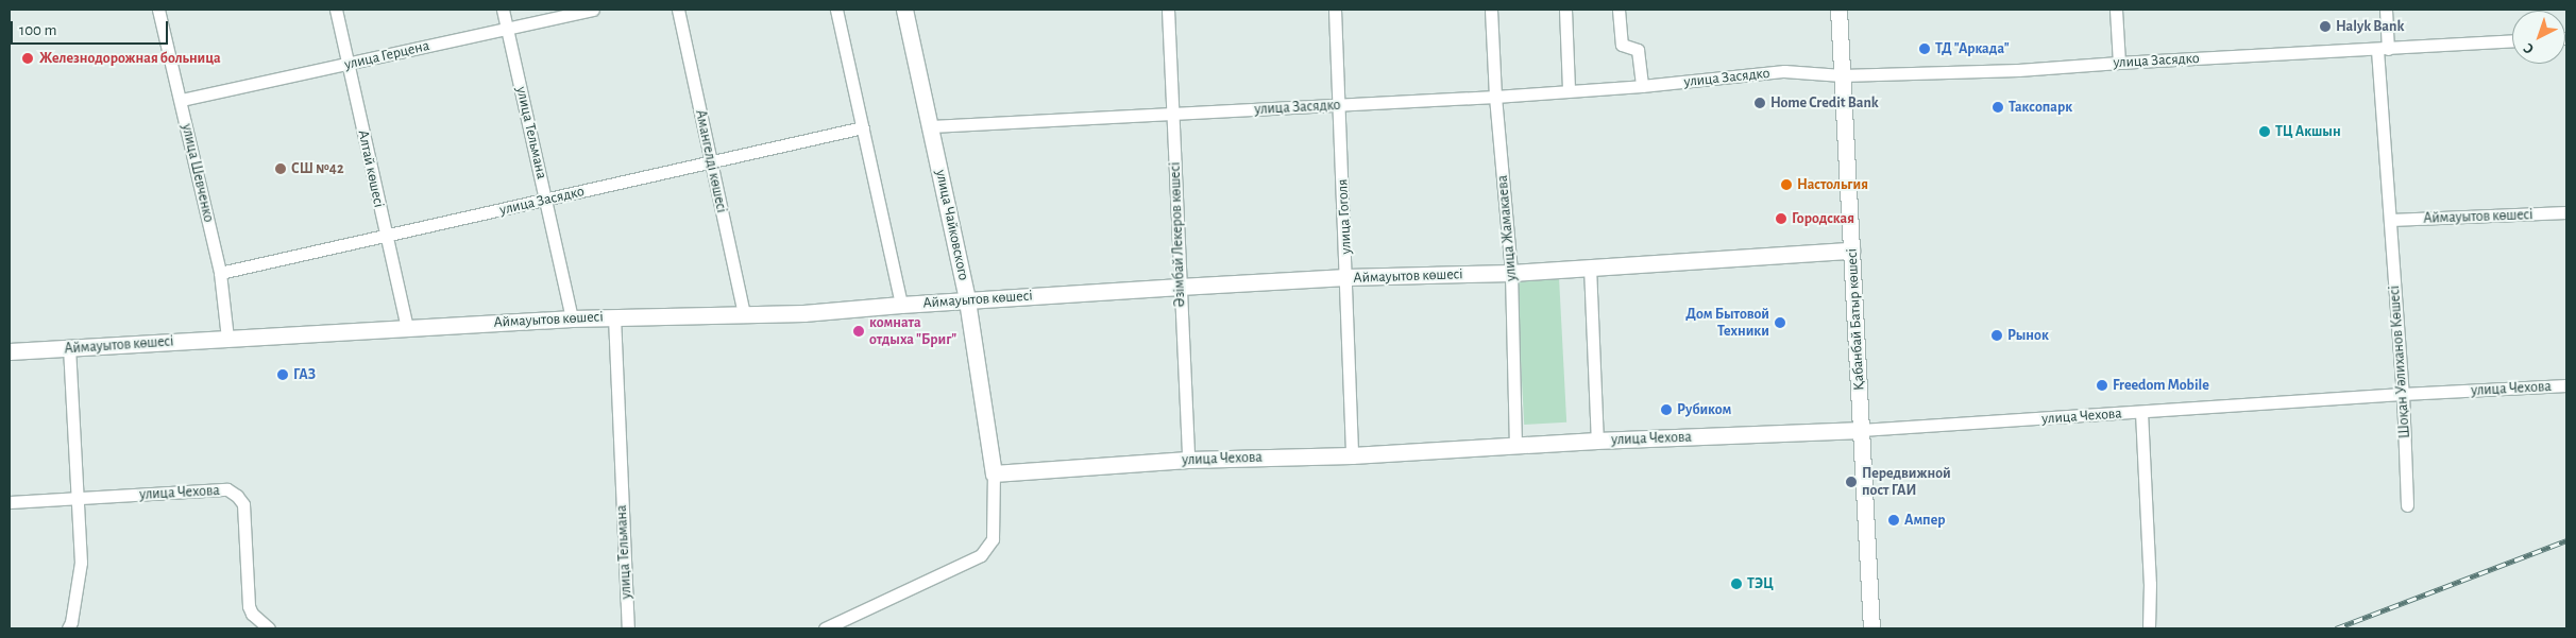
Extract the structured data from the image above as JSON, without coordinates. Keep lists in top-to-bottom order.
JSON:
{
  "streets": {
    "street": [
      "улица Герцена",
      "улица Засядко",
      "улица Тельмана",
      "Амангелді көшесі",
      "Алтай көшесі",
      "улица Шевченко",
      "улица Гоголя",
      "Аймауытов көшесі",
      "улица Чайковского",
      "улица Жамакаева",
      "Әзімбай Лекеров көшесі",
      "Қабанбай Батыр көшесі",
      "Шоқан Уәлиханов Көшесі",
      "улица Чехова"
    ]
  },
  "crossings": [
    ["улица Герцена", "улица Тельмана"],
    ["улица Герцена", "Алтай көшесі"],
    ["улица Герцена", "улица Шевченко"],
    ["улица Засядко", "улица Тельмана"],
    ["улица Засядко", "Амангелді көшесі"],
    ["улица Засядко", "Алтай көшесі"],
    ["улица Засядко", "улица Шевченко"],
    ["улица Засядко", "улица Гоголя"],
    ["улица Засядко", "улица Чайковского"],
    ["улица Засядко", "улица Жамакаева"],
    ["улица Засядко", "Әзімбай Лекеров көшесі"],
    ["улица Засядко", "Қабанбай Батыр көшесі"],
    ["улица Засядко", "Шоқан Уәлиханов Көшесі"],
    ["улица Тельмана", "Аймауытов көшесі"],
    ["Амангелді көшесі", "Аймауытов көшесі"],
    ["Алтай көшесі", "Аймауытов көшесі"],
    ["улица Шевченко", "Аймауытов көшесі"],
    ["улица Гоголя", "Аймауытов көшесі"],
    ["улица Гоголя", "улица Чехова"],
    ["Аймауытов көшесі", "улица Чайковского"],
    ["Аймауытов көшесі", "улица Жамакаева"],
    ["Аймауытов көшесі", "Әзімбай Лекеров көшесі"],
    ["Аймауытов көшесі", "Қабанбай Батыр көшесі"],
    ["Аймауытов көшесі", "Шоқан Уәлиханов Көшесі"],
    ["улица Чайковского", "улица Чехова"],
    ["улица Жамакаева", "улица Чехова"],
    ["Әзімбай Лекеров көшесі", "улица Чехова"],
    ["Қабанбай Батыр көшесі", "улица Чехова"],
    ["Шоқан Уәлиханов Көшесі", "улица Чехова"]
  ],
  "places": [
    "Halyk Bank",
    "ТД \"Аркада\"",
    "Железнодорожная больница",
    "Home Credit Bank",
    "Таксопарк",
    "ТЦ Акшын",
    "СШ №42",
    "Настольгия",
    "Городская",
    "Дом Бытовой Техники",
    "комната отдыха \"Бриг\"",
    "Рынок",
    "ГАЗ",
    "Freedom Mobile",
    "Рубиком",
    "Передвижной пост ГАИ",
    "Ампер",
    "ТЭЦ"
  ],
  "scale_bar": "100 m",
  "north": "bottom left"
}
